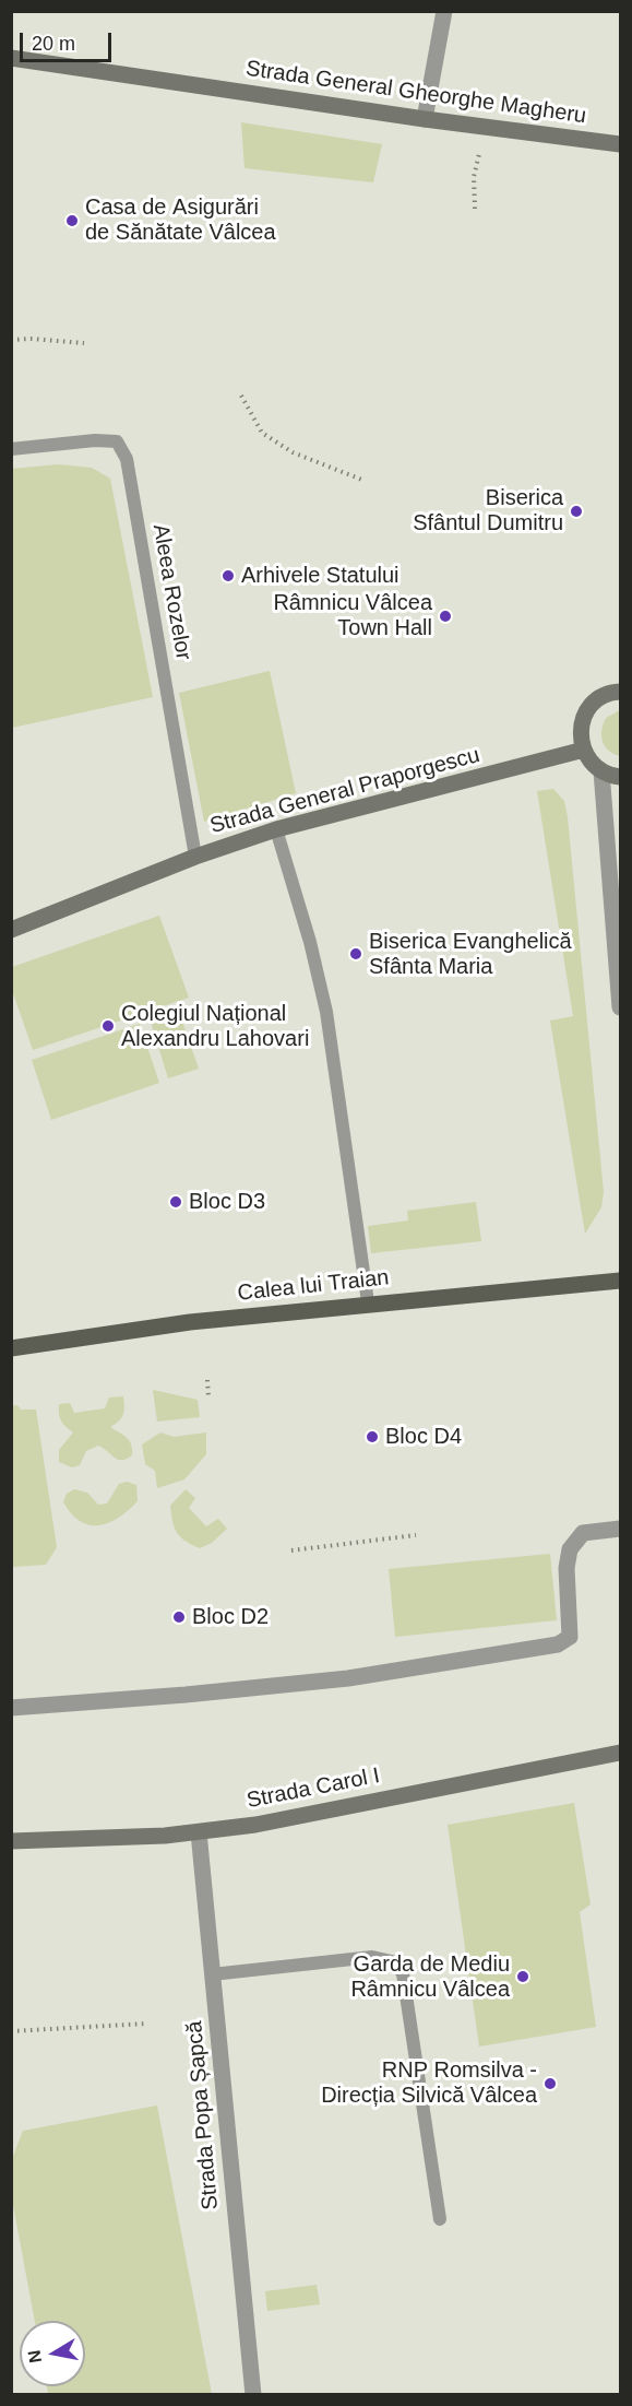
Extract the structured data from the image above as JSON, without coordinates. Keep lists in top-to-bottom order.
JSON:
{
  "streets": {
    "main road": ["Calea lui Traian"],
    "street": [
      "Strada General Gheorghe Magheru",
      "Strada General Praporgescu",
      "Strada Carol I",
      "Strada Popa Șapcă"
    ],
    "lane": ["Aleea Rozelor"]
  },
  "crossings": [
    ["Aleea Rozelor", "Strada General Praporgescu"],
    ["Strada Carol I", "Strada Popa Șapcă"]
  ],
  "places": [
    "Casa de Asigurări de Sănătate Vâlcea",
    "Biserica Sfântul Dumitru",
    "Arhivele Statului",
    "Râmnicu Vâlcea Town Hall",
    "Biserica Evanghelică Sfânta Maria",
    "Colegiul Național Alexandru Lahovari",
    "Bloc D3",
    "Bloc D4",
    "Bloc D2",
    "Garda de Mediu Râmnicu Vâlcea",
    "RNP Romsilva - Direcția Silvică Vâlcea"
  ],
  "scale_bar": "20 m",
  "north": "left"
}
